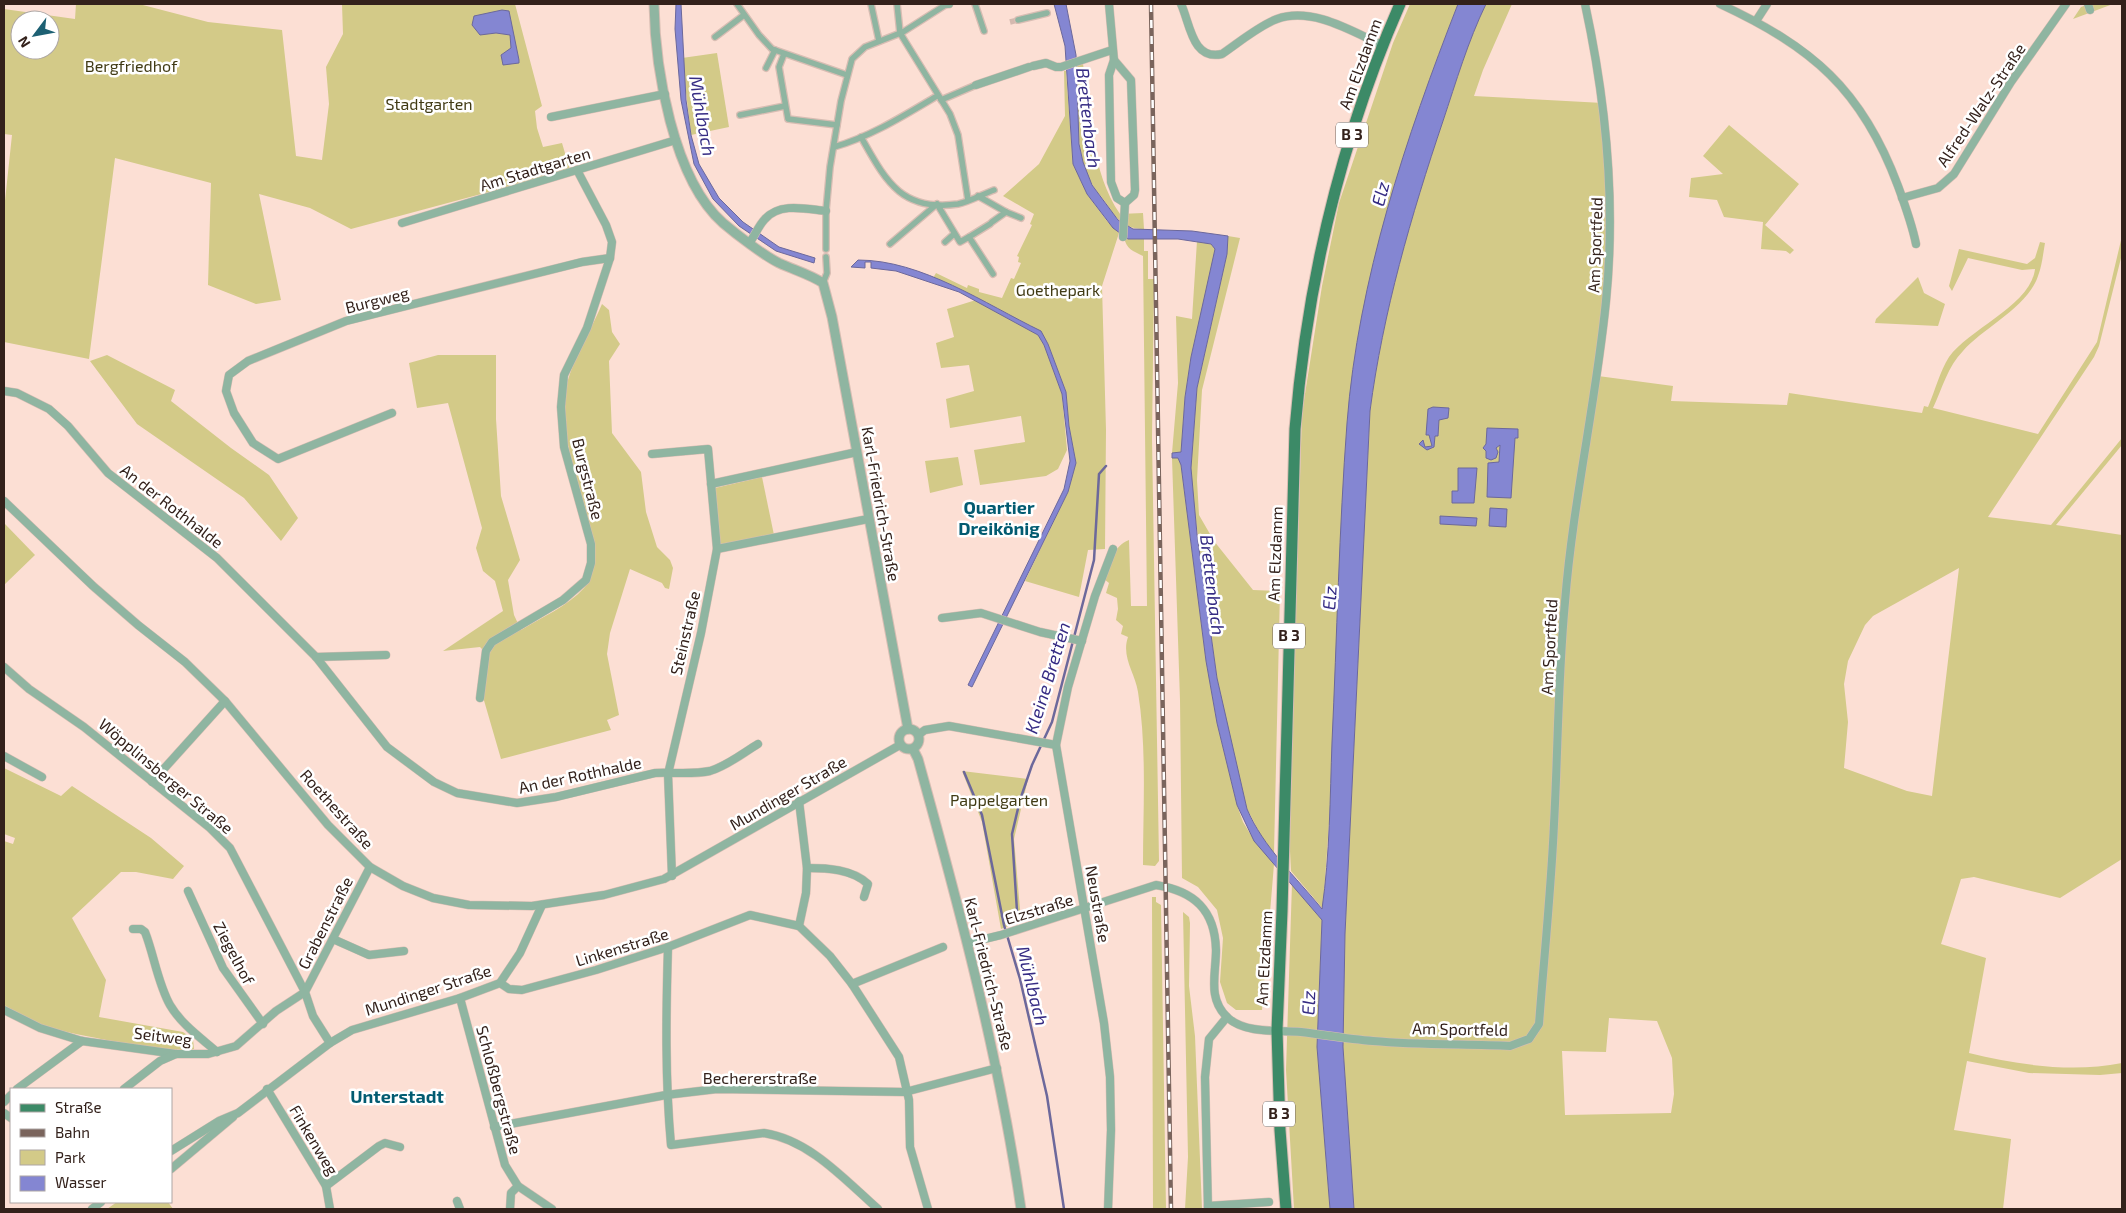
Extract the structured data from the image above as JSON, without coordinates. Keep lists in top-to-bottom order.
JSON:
{
  "streets": {
    "main road": ["Am Elzdamm", "B 3"],
    "street": [
      "Alfred-Walz-Straße",
      "Am Stadtgarten",
      "Am Sportfeld",
      "Burgweg",
      "Burgstraße",
      "Karl-Friedrich-Straße",
      "An der Rothhalde",
      "Steinstraße",
      "Wöpplinsberger Straße",
      "Mundinger Straße",
      "Roethestraße",
      "Neustraße",
      "Elzstraße",
      "Grabenstraße",
      "Linkenstraße",
      "Ziegelhof",
      "Seitweg",
      "Bechererstraße",
      "Schloßbergstraße",
      "Finkenweg"
    ]
  },
  "crossings": [
    ["Am Elzdamm", "Am Sportfeld"],
    ["Am Stadtgarten", "Burgstraße"],
    ["Burgweg", "Burgstraße"],
    ["Karl-Friedrich-Straße", "Mundinger Straße"],
    ["Karl-Friedrich-Straße", "Elzstraße"],
    ["Karl-Friedrich-Straße", "Bechererstraße"],
    ["An der Rothhalde", "Steinstraße"],
    ["Steinstraße", "Mundinger Straße"],
    ["Wöpplinsberger Straße", "Mundinger Straße"],
    ["Wöpplinsberger Straße", "Grabenstraße"],
    ["Wöpplinsberger Straße", "Seitweg"],
    ["Mundinger Straße", "Roethestraße"],
    ["Mundinger Straße", "Linkenstraße"],
    ["Mundinger Straße", "Schloßbergstraße"],
    ["Mundinger Straße", "Finkenweg"],
    ["Roethestraße", "Grabenstraße"],
    ["Neustraße", "Elzstraße"],
    ["Grabenstraße", "Seitweg"],
    ["Ziegelhof", "Seitweg"],
    ["Bechererstraße", "Schloßbergstraße"]
  ],
  "districts": ["Quartier Dreikönig", "Unterstadt"],
  "water": [
    "Mühlbach",
    "Brettenbach",
    "Elz",
    "Kleine Bretten"
  ],
  "parks": [
    "Bergfriedhof",
    "Stadtgarten",
    "Goethepark",
    "Pappelgarten"
  ],
  "legend": [
    "Straße",
    "Bahn",
    "Park",
    "Wasser"
  ],
  "north": "bottom left"
}
